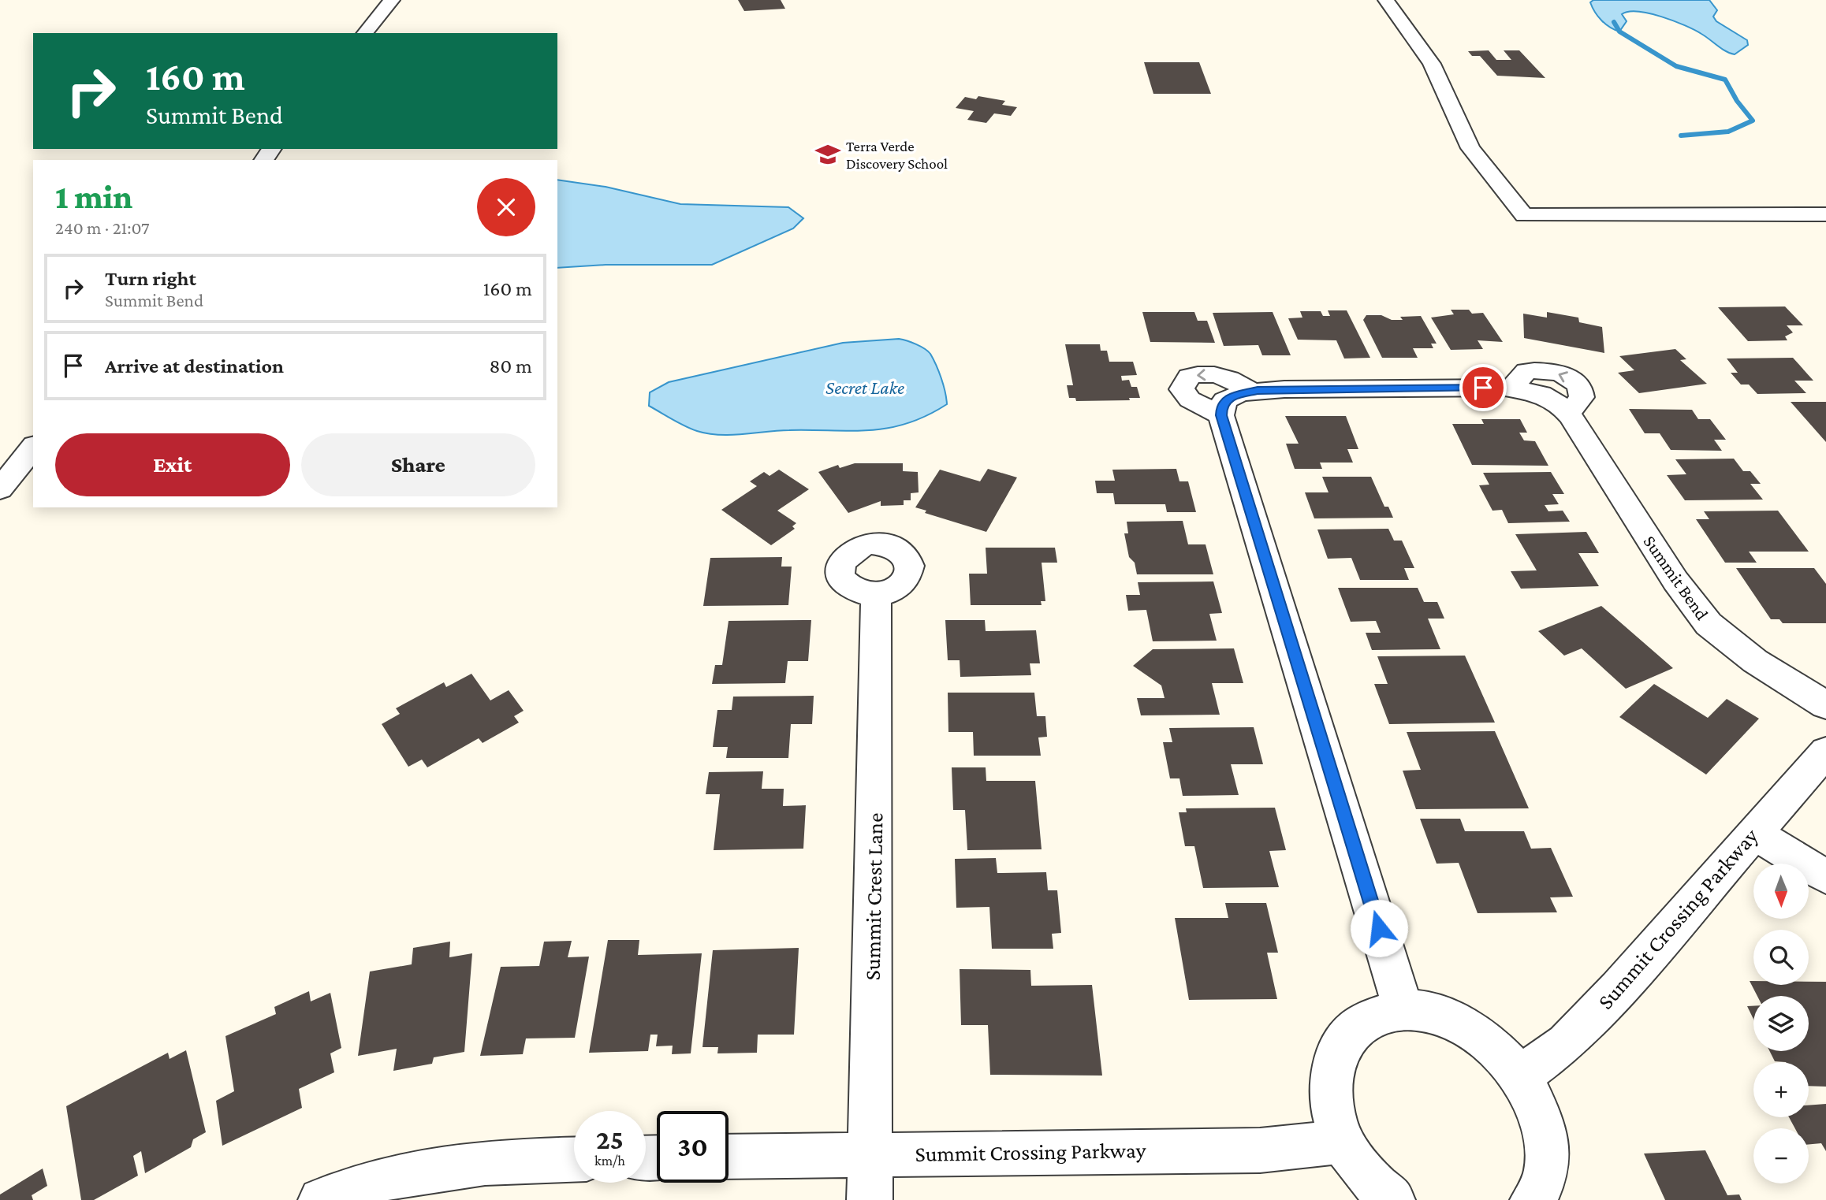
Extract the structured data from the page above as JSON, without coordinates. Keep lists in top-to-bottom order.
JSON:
{
  "streets": {
    "street": ["Summit Bend", "Summit Crest Lane", "Summit Crossing Parkway"]
  },
  "crossings": [
    ["Summit Crest Lane", "Summit Crossing Parkway"]
  ],
  "water": ["Secret Lake"],
  "places": {
    "school or university": ["Terra Verde Discovery School"]
  },
  "north": "bottom",
  "page": {
    "turn": ["160 m", "Summit Bend"],
    "heading": ["1 min", "240 m · 21:07"],
    "list": [
      {
        "name": "Turn right",
        "note": "Summit Bend",
        "value": "160 m"
      },
      {
        "name": "Arrive at destination",
        "value": "80 m"
      }
    ],
    "buttons": ["Exit", "Share"],
    "map_buttons": ["+", "−"],
    "speed": "25 km/h",
    "limit": "30"
  }
}
